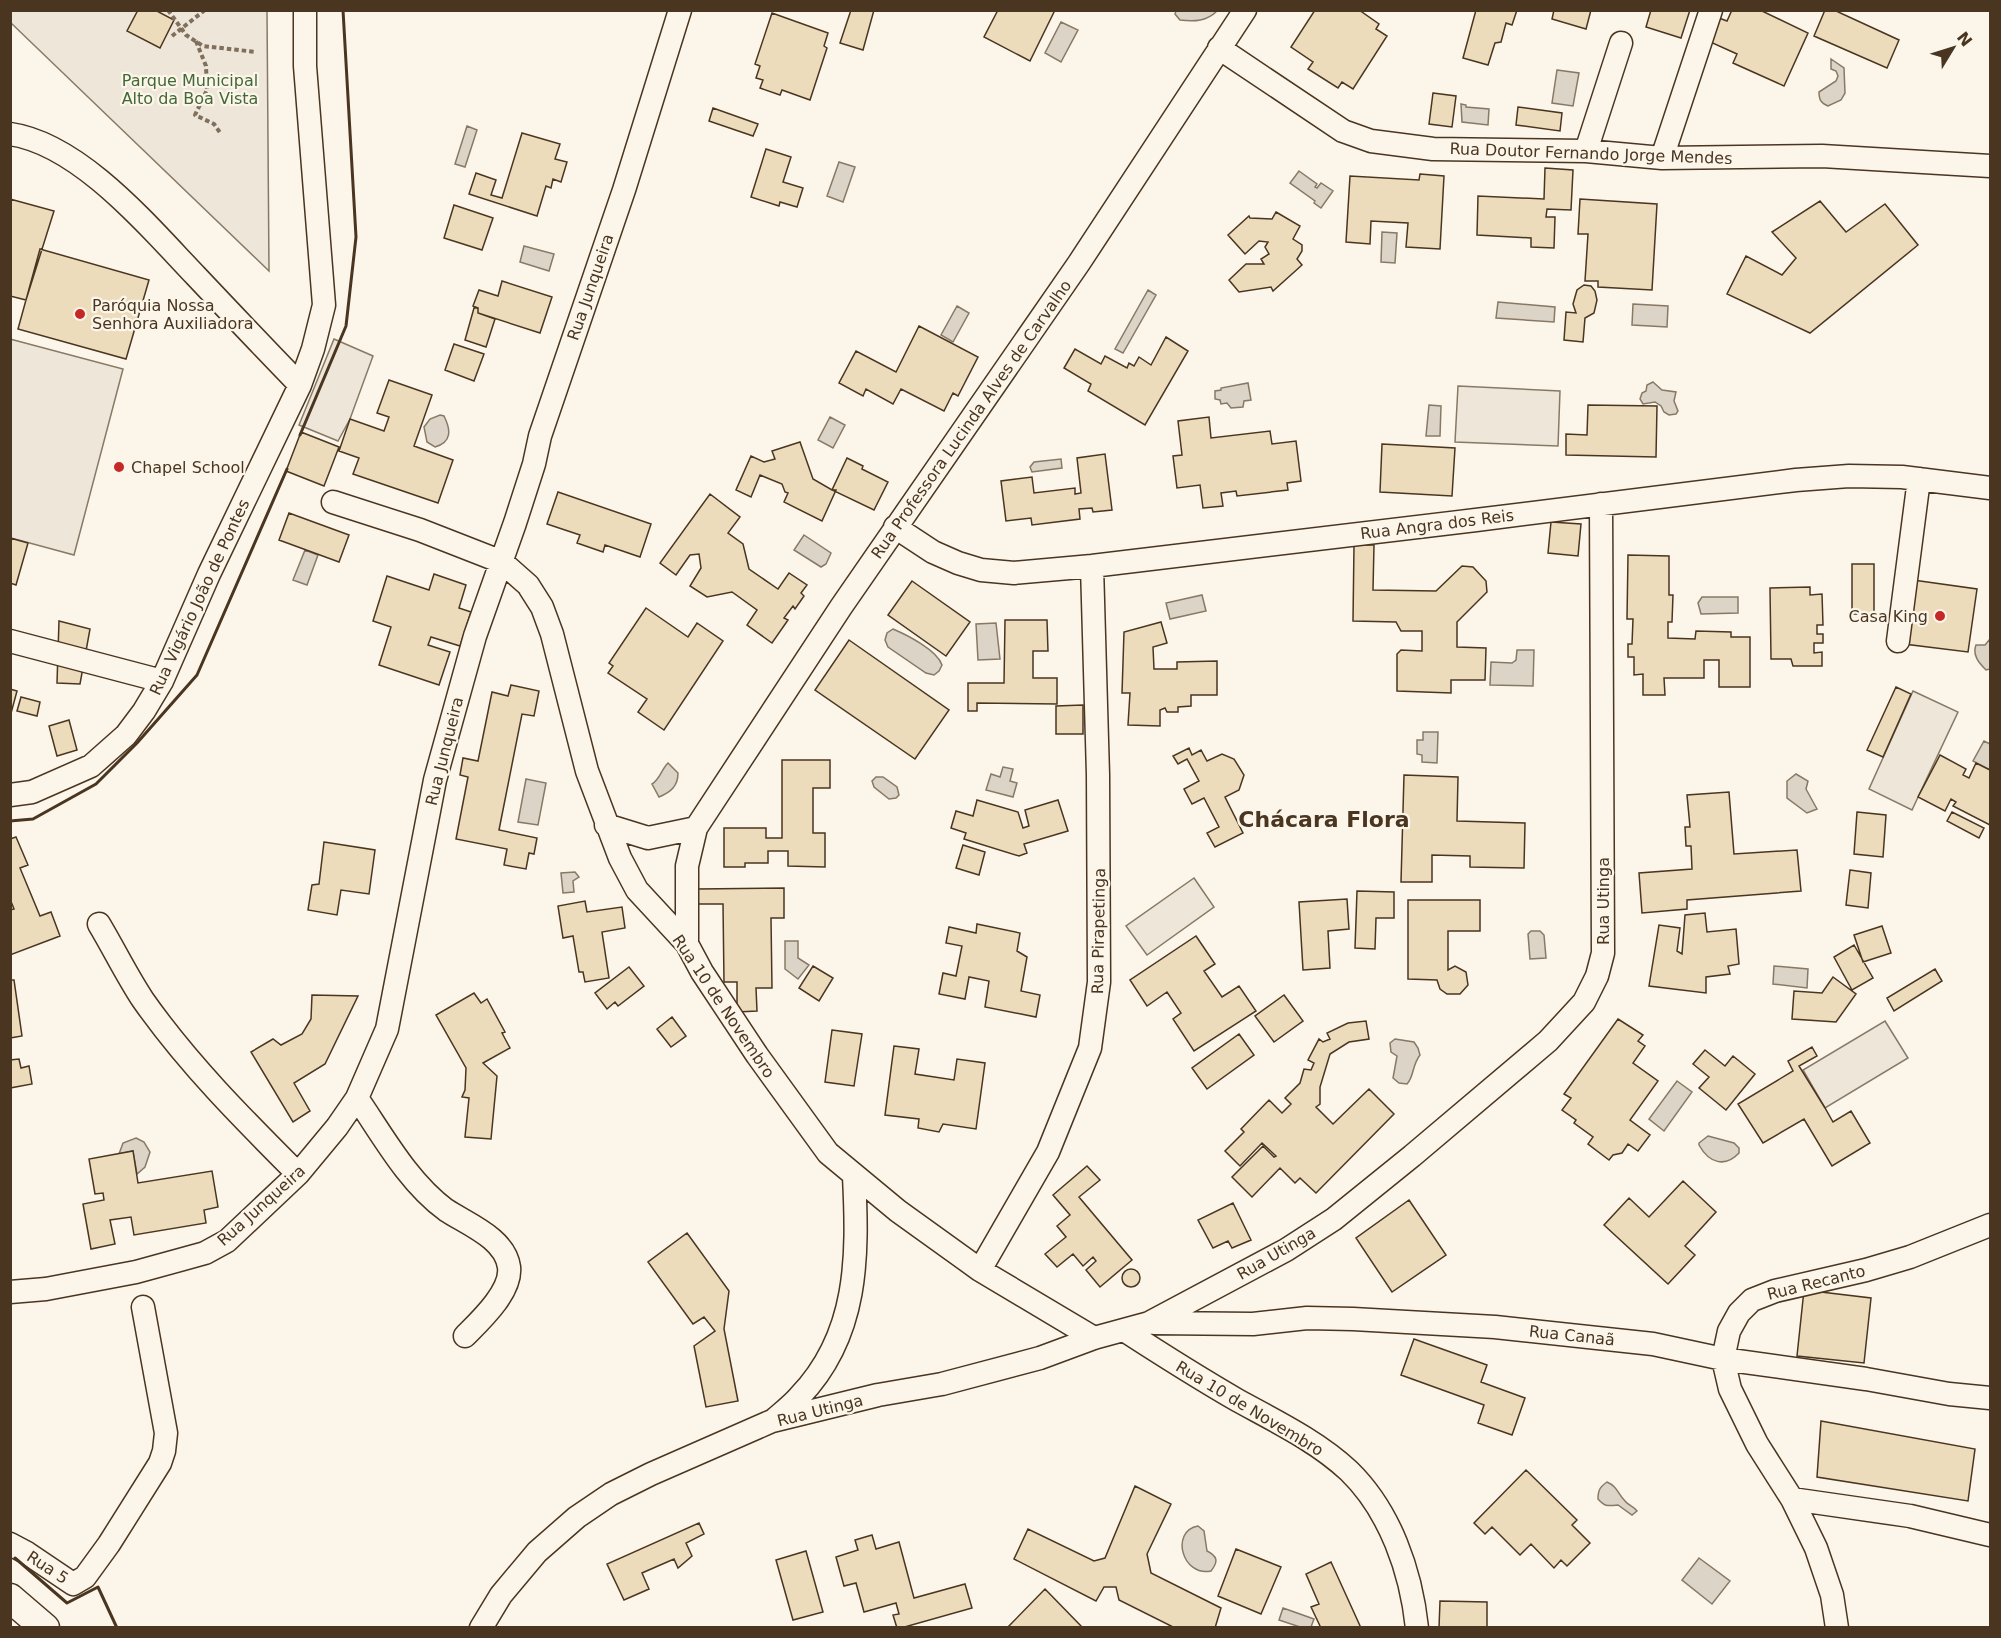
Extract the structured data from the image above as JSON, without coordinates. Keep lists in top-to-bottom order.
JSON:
{
  "streets": {
    "street": [
      "Rua Doutor Fernando Jorge Mendes",
      "Rua Junqueira",
      "Rua Professora Lucinda Alves de Carvalho",
      "Rua Angra dos Reis",
      "Rua Vigário João de Pontes",
      "Rua Utinga",
      "Rua Pirapetinga",
      "Rua 10 de Novembro",
      "Rua Recanto",
      "Rua Canaã",
      "Rua 5"
    ]
  },
  "crossings": [
    ["Rua Doutor Fernando Jorge Mendes", "Rua Professora Lucinda Alves de Carvalho"],
    ["Rua Junqueira", "Rua 10 de Novembro"],
    ["Rua Professora Lucinda Alves de Carvalho", "Rua Angra dos Reis"],
    ["Rua Professora Lucinda Alves de Carvalho", "Rua 10 de Novembro"],
    ["Rua Angra dos Reis", "Rua Utinga"],
    ["Rua Angra dos Reis", "Rua Pirapetinga"],
    ["Rua Utinga", "Rua 10 de Novembro"],
    ["Rua Utinga", "Rua Canaã"],
    ["Rua Pirapetinga", "Rua 10 de Novembro"],
    ["Rua Recanto", "Rua Canaã"]
  ],
  "districts": ["Chácara Flora"],
  "parks": ["Parque Municipal Alto da Boa Vista"],
  "places": ["Paróquia Nossa Senhora Auxiliadora", "Chapel School", "Casa King"],
  "north": "top right"
}
